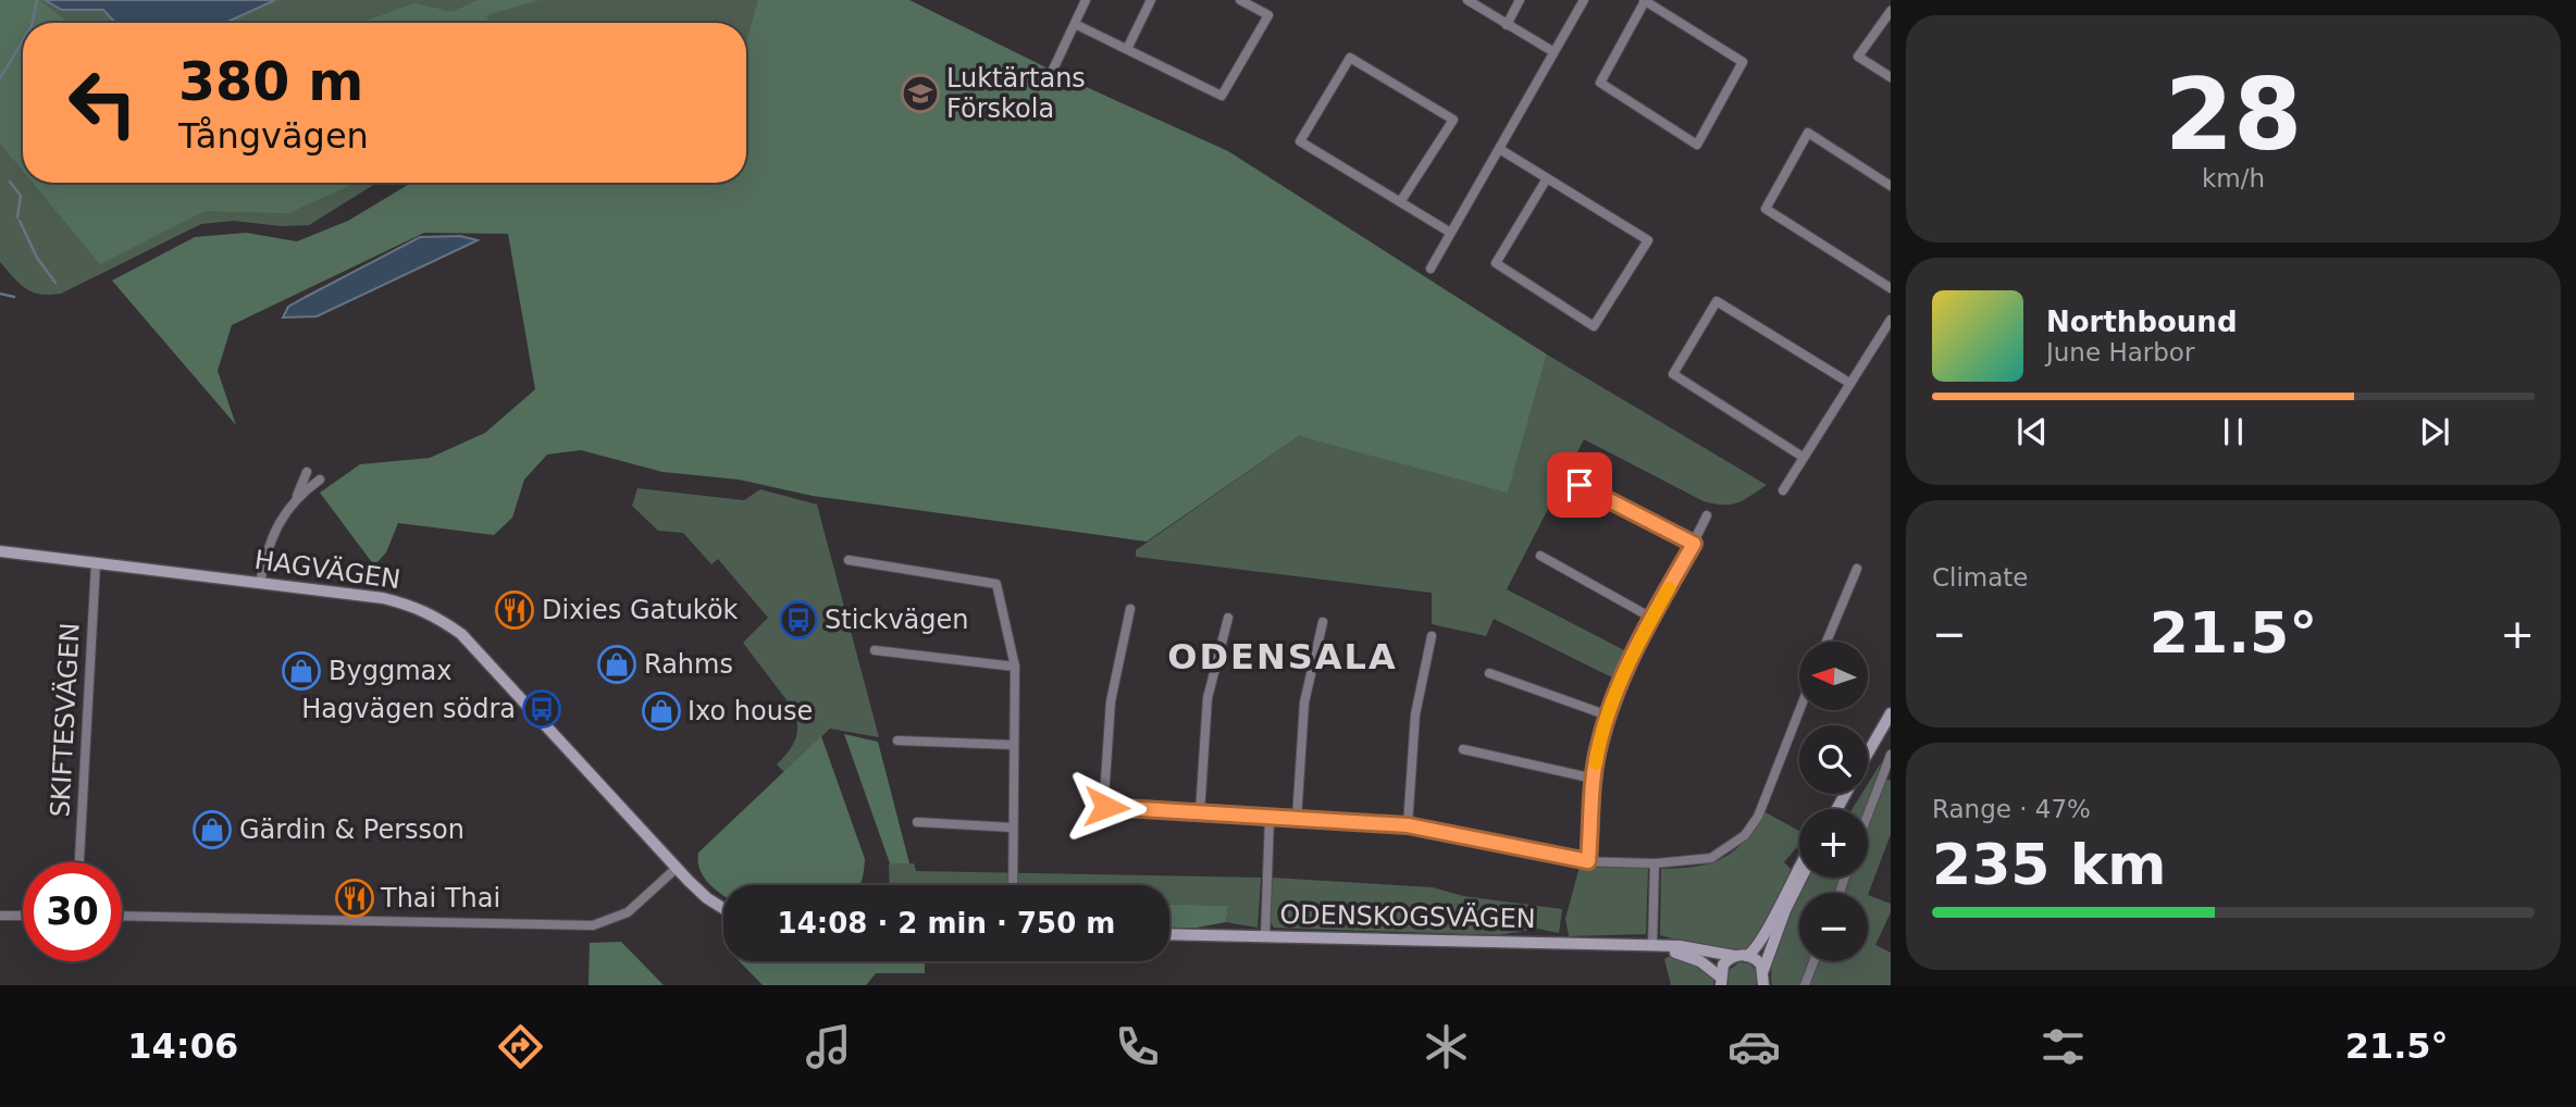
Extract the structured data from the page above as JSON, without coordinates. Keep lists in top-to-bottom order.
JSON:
{
  "streets": {
    "street": ["HAGVÄGEN", "SKIFTESVÄGEN", "ODENSKOGSVÄGEN"]
  },
  "crossings": [
    ["HAGVÄGEN", "SKIFTESVÄGEN"]
  ],
  "districts": ["ODENSALA"],
  "places": {
    "school or university": ["Luktärtans Förskola"],
    "restaurant": ["Dixies Gatukök", "Thai Thai"],
    "bus stop": ["Stickvägen", "Hagvägen södra"],
    "shop": [
      "Rahms",
      "Byggmax",
      "Ixo house",
      "Gärdin & Persson"
    ]
  },
  "north": "left",
  "page": {
    "tile": [
      ["28", "km/h"],
      "Climate",
      ["Range · 47%", "235 km"]
    ],
    "turn": ["380 m", "Tångvägen"],
    "song": ["Northbound", "June Harbor"],
    "heat": ["−", "21.5°", "+"],
    "map_buttons": ["+", "−"],
    "limit": "30",
    "trip": "14:08 · 2 min · 750 m",
    "tabs": ["14:06", "21.5°"]
  }
}
